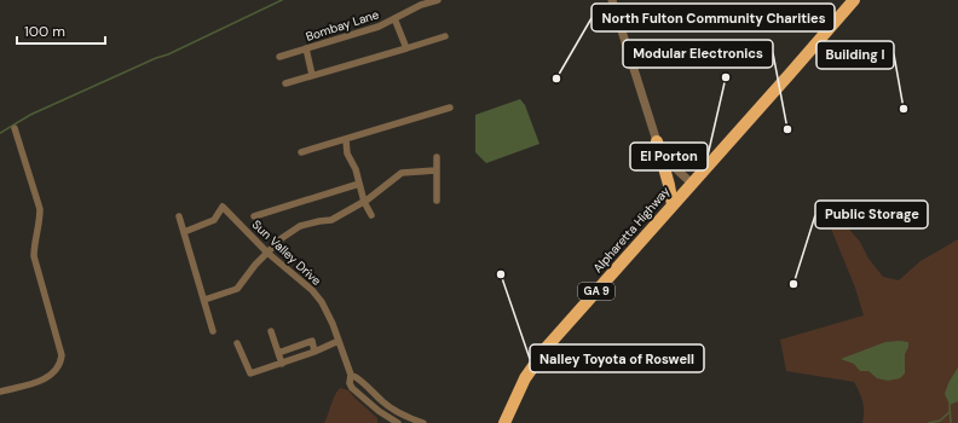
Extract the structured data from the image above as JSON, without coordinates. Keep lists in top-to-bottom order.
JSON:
{
  "streets": {
    "highway": ["Alpharetta Highway", "GA 9"],
    "street": ["Bombay Lane", "Sun Valley Drive"]
  },
  "places": [
    "El Porton",
    "North Fulton Community Charities",
    "Building I",
    "Modular Electronics",
    "Nalley Toyota of Roswell",
    "Public Storage"
  ],
  "scale_bar": "100 m"
}
